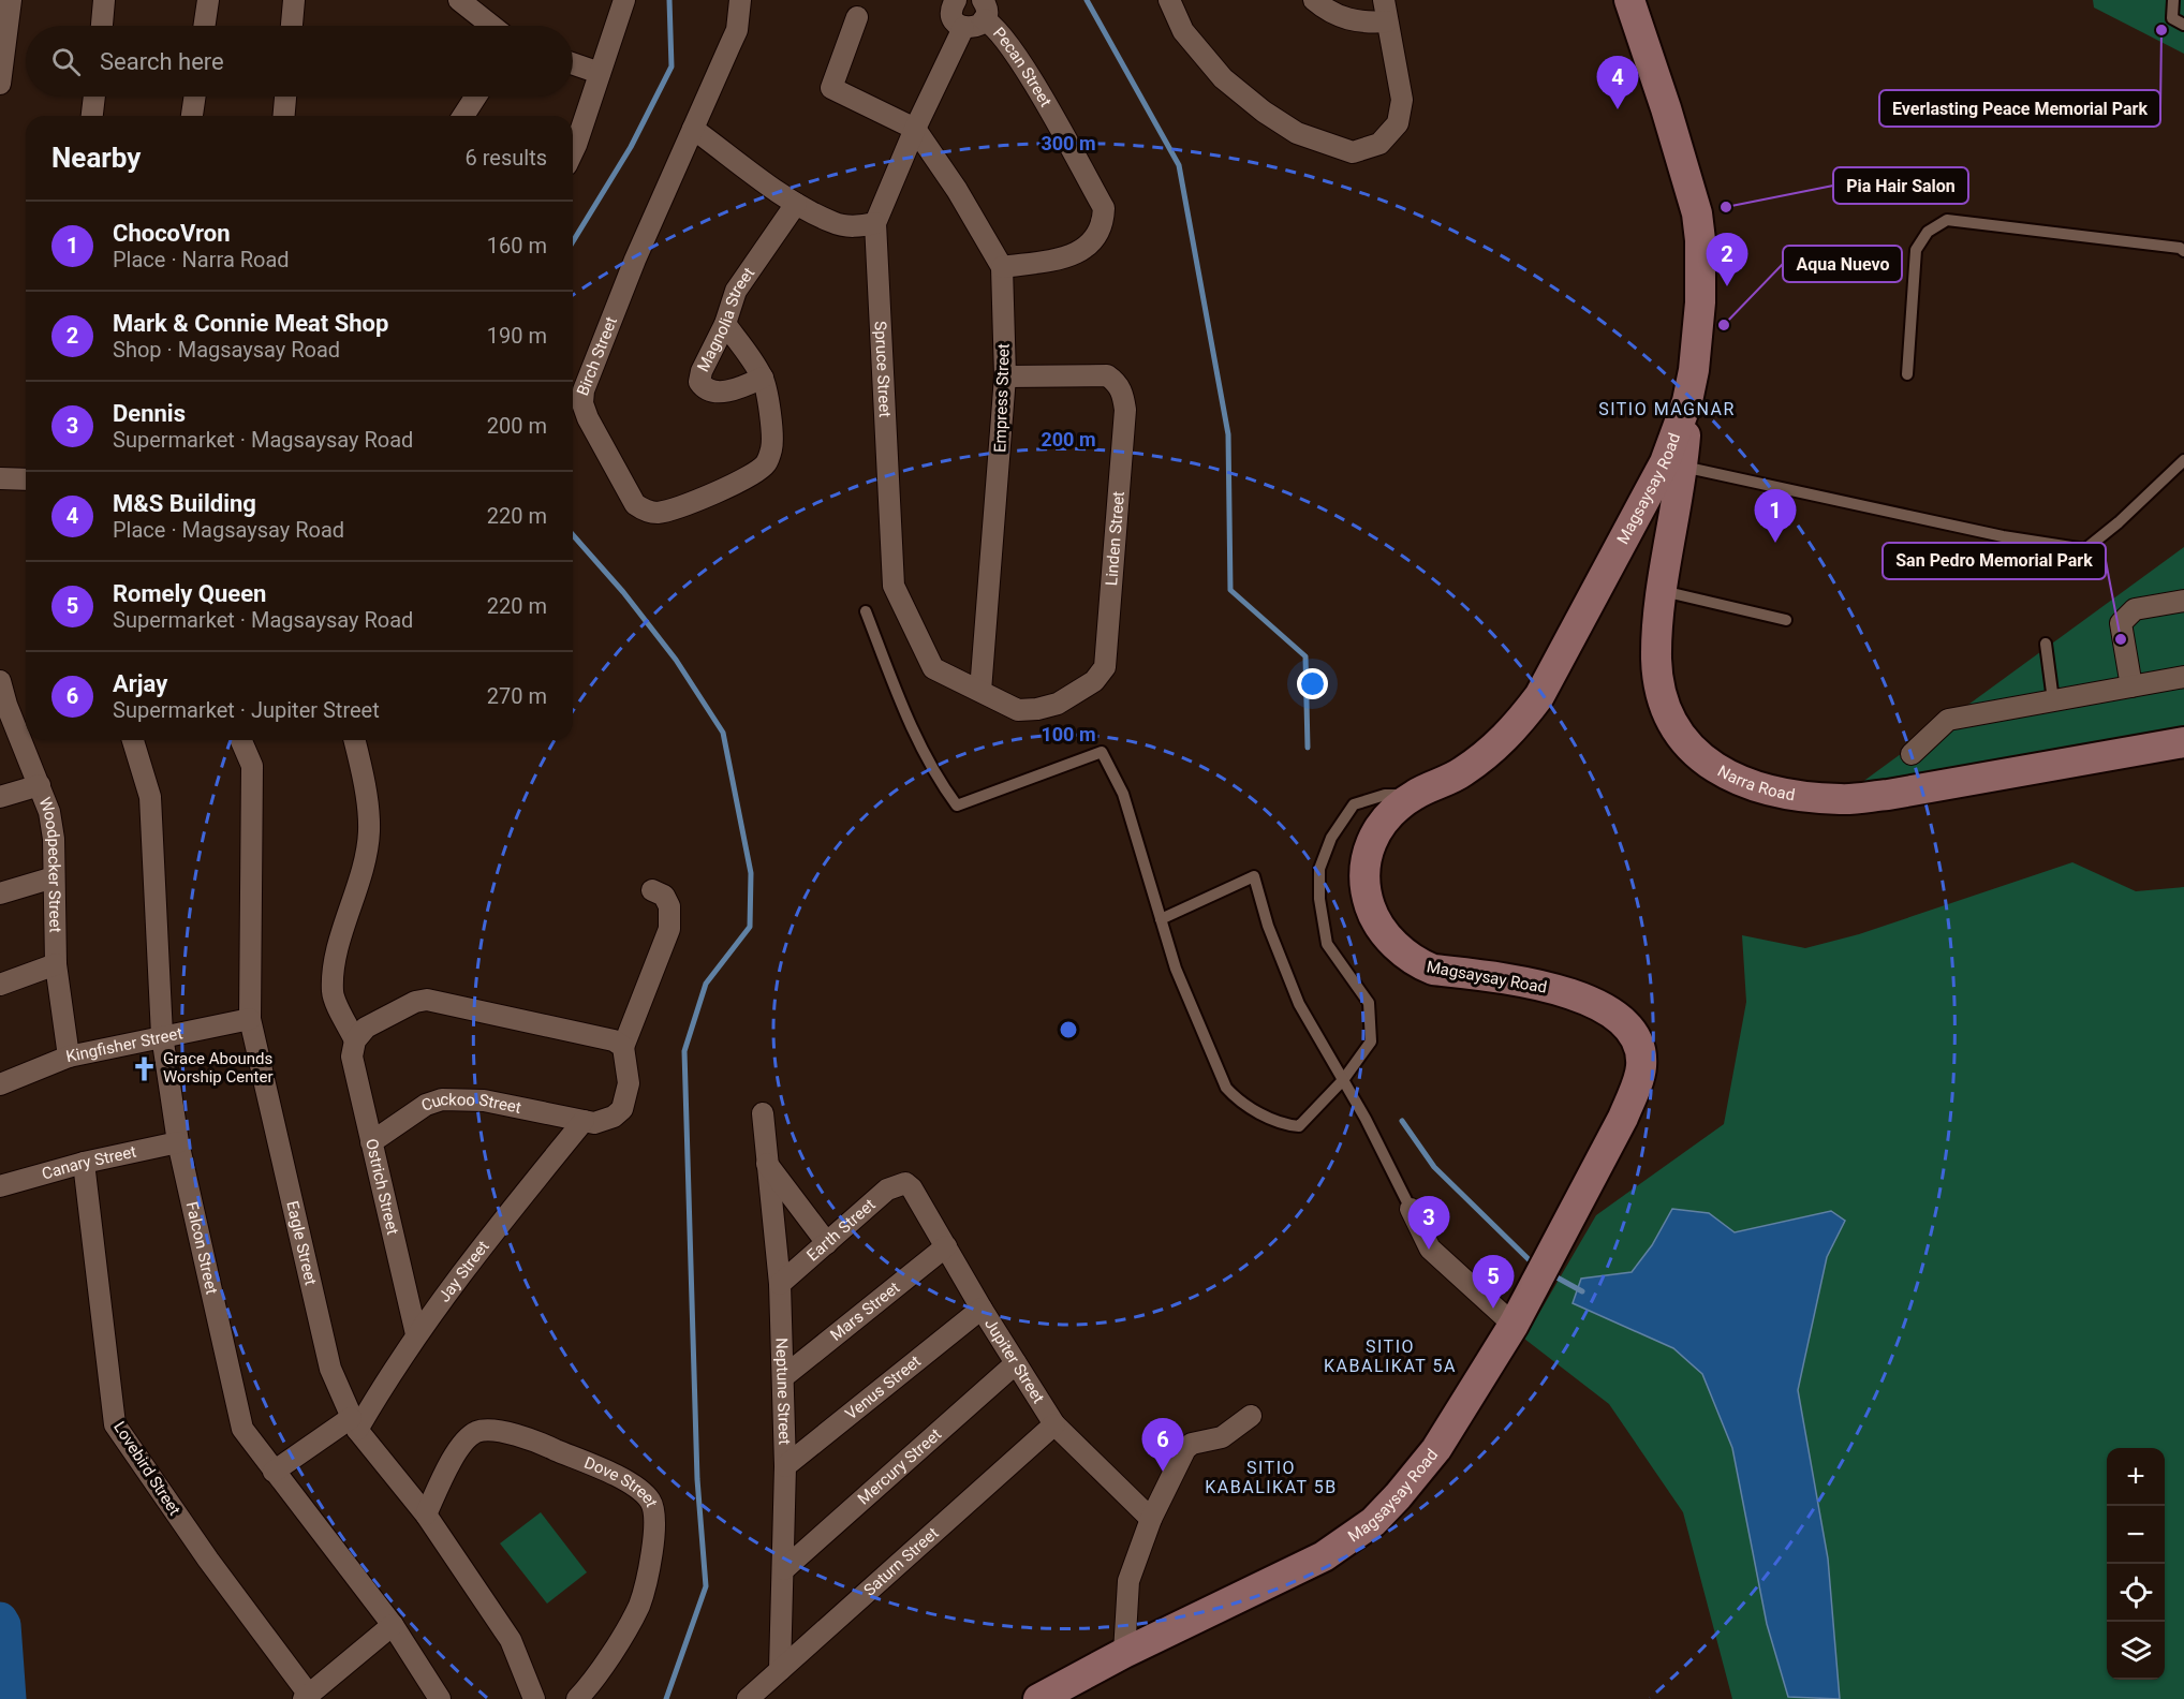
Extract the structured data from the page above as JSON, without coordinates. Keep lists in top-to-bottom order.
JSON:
{
  "streets": {
    "main road": ["Magsaysay Road", "Narra Road"],
    "street": [
      "Pecan Street",
      "Magnolia Street",
      "Birch Street",
      "Spruce Street",
      "Empress Street",
      "Linden Street",
      "Woodpecker Street",
      "Kingfisher Street",
      "Cuckoo Street",
      "Canary Street",
      "Ostrich Street",
      "Earth Street",
      "Eagle Street",
      "Falcon Street",
      "Jay Street",
      "Mars Street",
      "Jupiter Street",
      "Venus Street",
      "Neptune Street",
      "Mercury Street",
      "Lovebird Street",
      "Dove Street",
      "Saturn Street"
    ]
  },
  "crossings": [
    ["Pecan Street", "Empress Street"],
    ["Magnolia Street", "Birch Street"],
    ["Spruce Street", "Empress Street"],
    ["Spruce Street", "Linden Street"],
    ["Empress Street", "Linden Street"],
    ["Magsaysay Road", "Narra Road"],
    ["Woodpecker Street", "Kingfisher Street"],
    ["Kingfisher Street", "Eagle Street"],
    ["Kingfisher Street", "Falcon Street"],
    ["Cuckoo Street", "Ostrich Street"],
    ["Cuckoo Street", "Jay Street"],
    ["Canary Street", "Falcon Street"],
    ["Canary Street", "Lovebird Street"],
    ["Ostrich Street", "Jay Street"],
    ["Earth Street", "Jupiter Street"],
    ["Earth Street", "Neptune Street"],
    ["Eagle Street", "Jay Street"],
    ["Eagle Street", "Dove Street"],
    ["Mars Street", "Jupiter Street"],
    ["Mars Street", "Neptune Street"],
    ["Jupiter Street", "Venus Street"],
    ["Jupiter Street", "Mercury Street"],
    ["Jupiter Street", "Saturn Street"],
    ["Venus Street", "Neptune Street"],
    ["Neptune Street", "Mercury Street"],
    ["Neptune Street", "Saturn Street"]
  ],
  "districts": ["SITIO MAGNAR", "SITIO KABALIKAT 5A", "SITIO KABALIKAT 5B"],
  "places": {
    "other": [
      "Everlasting Peace Memorial Park",
      "Pia Hair Salon",
      "Aqua Nuevo",
      "San Pedro Memorial Park"
    ],
    "church": ["Grace Abounds Worship Center"]
  },
  "page": {
    "search": "Search here",
    "pins": [
      "4",
      "2",
      "1",
      "3",
      "5",
      "6"
    ],
    "heading": ["Nearby", "6 results"],
    "list": [
      {
        "mark": "1",
        "name": "ChocoVron",
        "note": "Place · Narra Road",
        "value": "160 m"
      },
      {
        "mark": "2",
        "name": "Mark & Connie Meat Shop",
        "note": "Shop · Magsaysay Road",
        "value": "190 m"
      },
      {
        "mark": "3",
        "name": "Dennis",
        "note": "Supermarket · Magsaysay Road",
        "value": "200 m"
      },
      {
        "mark": "4",
        "name": "M&S Building",
        "note": "Place · Magsaysay Road",
        "value": "220 m"
      },
      {
        "mark": "5",
        "name": "Romely Queen",
        "note": "Supermarket · Magsaysay Road",
        "value": "220 m"
      },
      {
        "mark": "6",
        "name": "Arjay",
        "note": "Supermarket · Jupiter Street",
        "value": "270 m"
      }
    ],
    "map_buttons": ["+", "−"]
  },
  "rings": ["300 m", "200 m", "100 m"]
}
